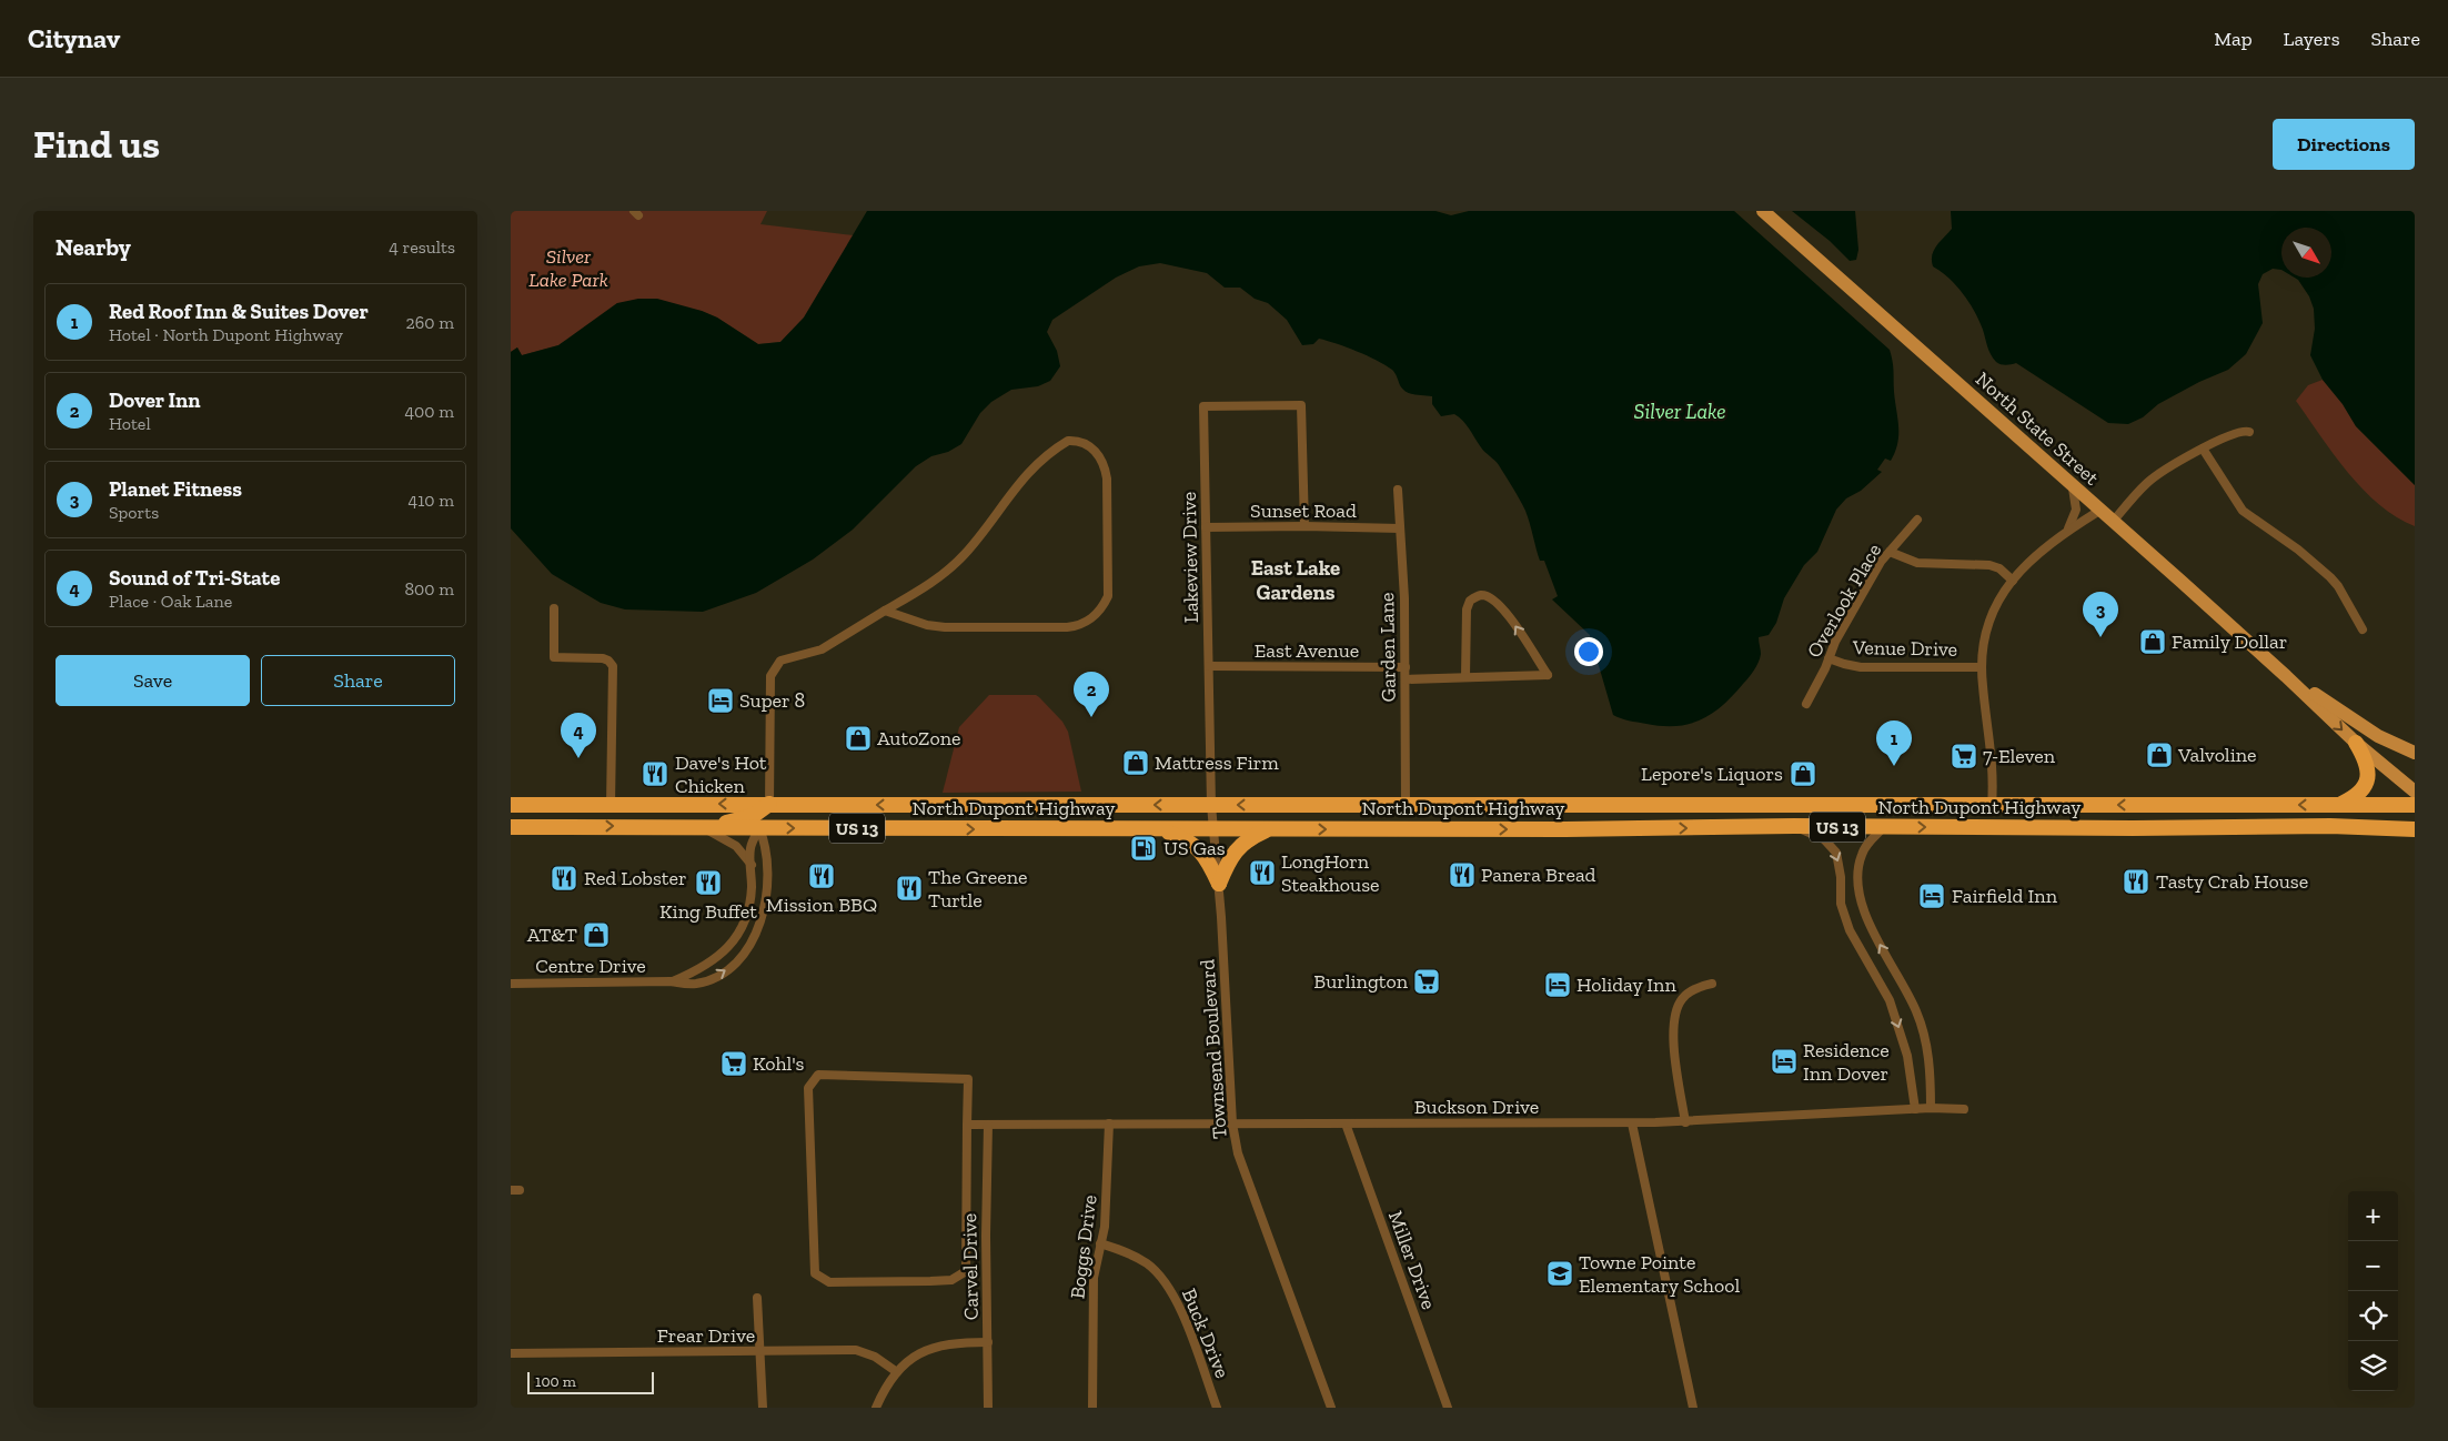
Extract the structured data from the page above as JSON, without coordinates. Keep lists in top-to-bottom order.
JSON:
{
  "streets": {
    "highway": ["North Dupont Highway", "US 13"],
    "main road": ["North State Street"],
    "street": [
      "Sunset Road",
      "Lakeview Drive",
      "Overlook Place",
      "Garden Lane",
      "Venue Drive",
      "East Avenue",
      "Centre Drive",
      "Townsend Boulevard",
      "Buckson Drive",
      "Boggs Drive",
      "Miller Drive",
      "Carvel Drive",
      "Buck Drive",
      "Frear Drive"
    ]
  },
  "crossings": [
    ["Sunset Road", "Lakeview Drive"],
    ["Sunset Road", "Garden Lane"],
    ["Lakeview Drive", "East Avenue"],
    ["Lakeview Drive", "North Dupont Highway"],
    ["Lakeview Drive", "Townsend Boulevard"],
    ["Overlook Place", "Venue Drive"],
    ["Garden Lane", "East Avenue"],
    ["Garden Lane", "North Dupont Highway"],
    ["North Dupont Highway", "Centre Drive"],
    ["North Dupont Highway", "Townsend Boulevard"],
    ["Townsend Boulevard", "Buckson Drive"],
    ["Buckson Drive", "Boggs Drive"],
    ["Buckson Drive", "Miller Drive"],
    ["Buckson Drive", "Carvel Drive"],
    ["Boggs Drive", "Buck Drive"]
  ],
  "districts": ["East Lake Gardens"],
  "water": ["Silver Lake"],
  "parks": ["Silver Lake Park"],
  "places": {
    "shop": [
      "Family Dollar",
      "AutoZone",
      "Valvoline",
      "Mattress Firm",
      "Lepore's Liquors",
      "AT&T"
    ],
    "hotel": [
      "Super 8",
      "Fairfield Inn",
      "Holiday Inn",
      "Residence Inn Dover"
    ],
    "supermarket": ["7-Eleven", "Burlington", "Kohl's"],
    "restaurant": [
      "Dave's Hot Chicken",
      "LongHorn Steakhouse",
      "Panera Bread",
      "Mission BBQ",
      "Red Lobster",
      "Tasty Crab House",
      "King Buffet",
      "The Greene Turtle"
    ],
    "fuel station": ["US Gas"],
    "school or university": ["Towne Pointe Elementary School"]
  },
  "scale_bar": "100 m",
  "north": "bottom right",
  "page": {
    "header": "Citynav",
    "nav": ["Map", "Layers", "Share"],
    "buttons": [
      "Directions",
      ["Save", "Share"]
    ],
    "title": "Find us",
    "heading": ["Nearby", "4 results"],
    "list": [
      {
        "mark": "1",
        "name": "Red Roof Inn & Suites Dover",
        "note": "Hotel · North Dupont Highway",
        "value": "260 m"
      },
      {
        "mark": "2",
        "name": "Dover Inn",
        "note": "Hotel",
        "value": "400 m"
      },
      {
        "mark": "3",
        "name": "Planet Fitness",
        "note": "Sports",
        "value": "410 m"
      },
      {
        "mark": "4",
        "name": "Sound of Tri-State",
        "note": "Place · Oak Lane",
        "value": "800 m"
      }
    ],
    "pins": [
      "3",
      "2",
      "4",
      "1"
    ],
    "map_buttons": ["+", "−"],
    "scale": "100 m"
  }
}
